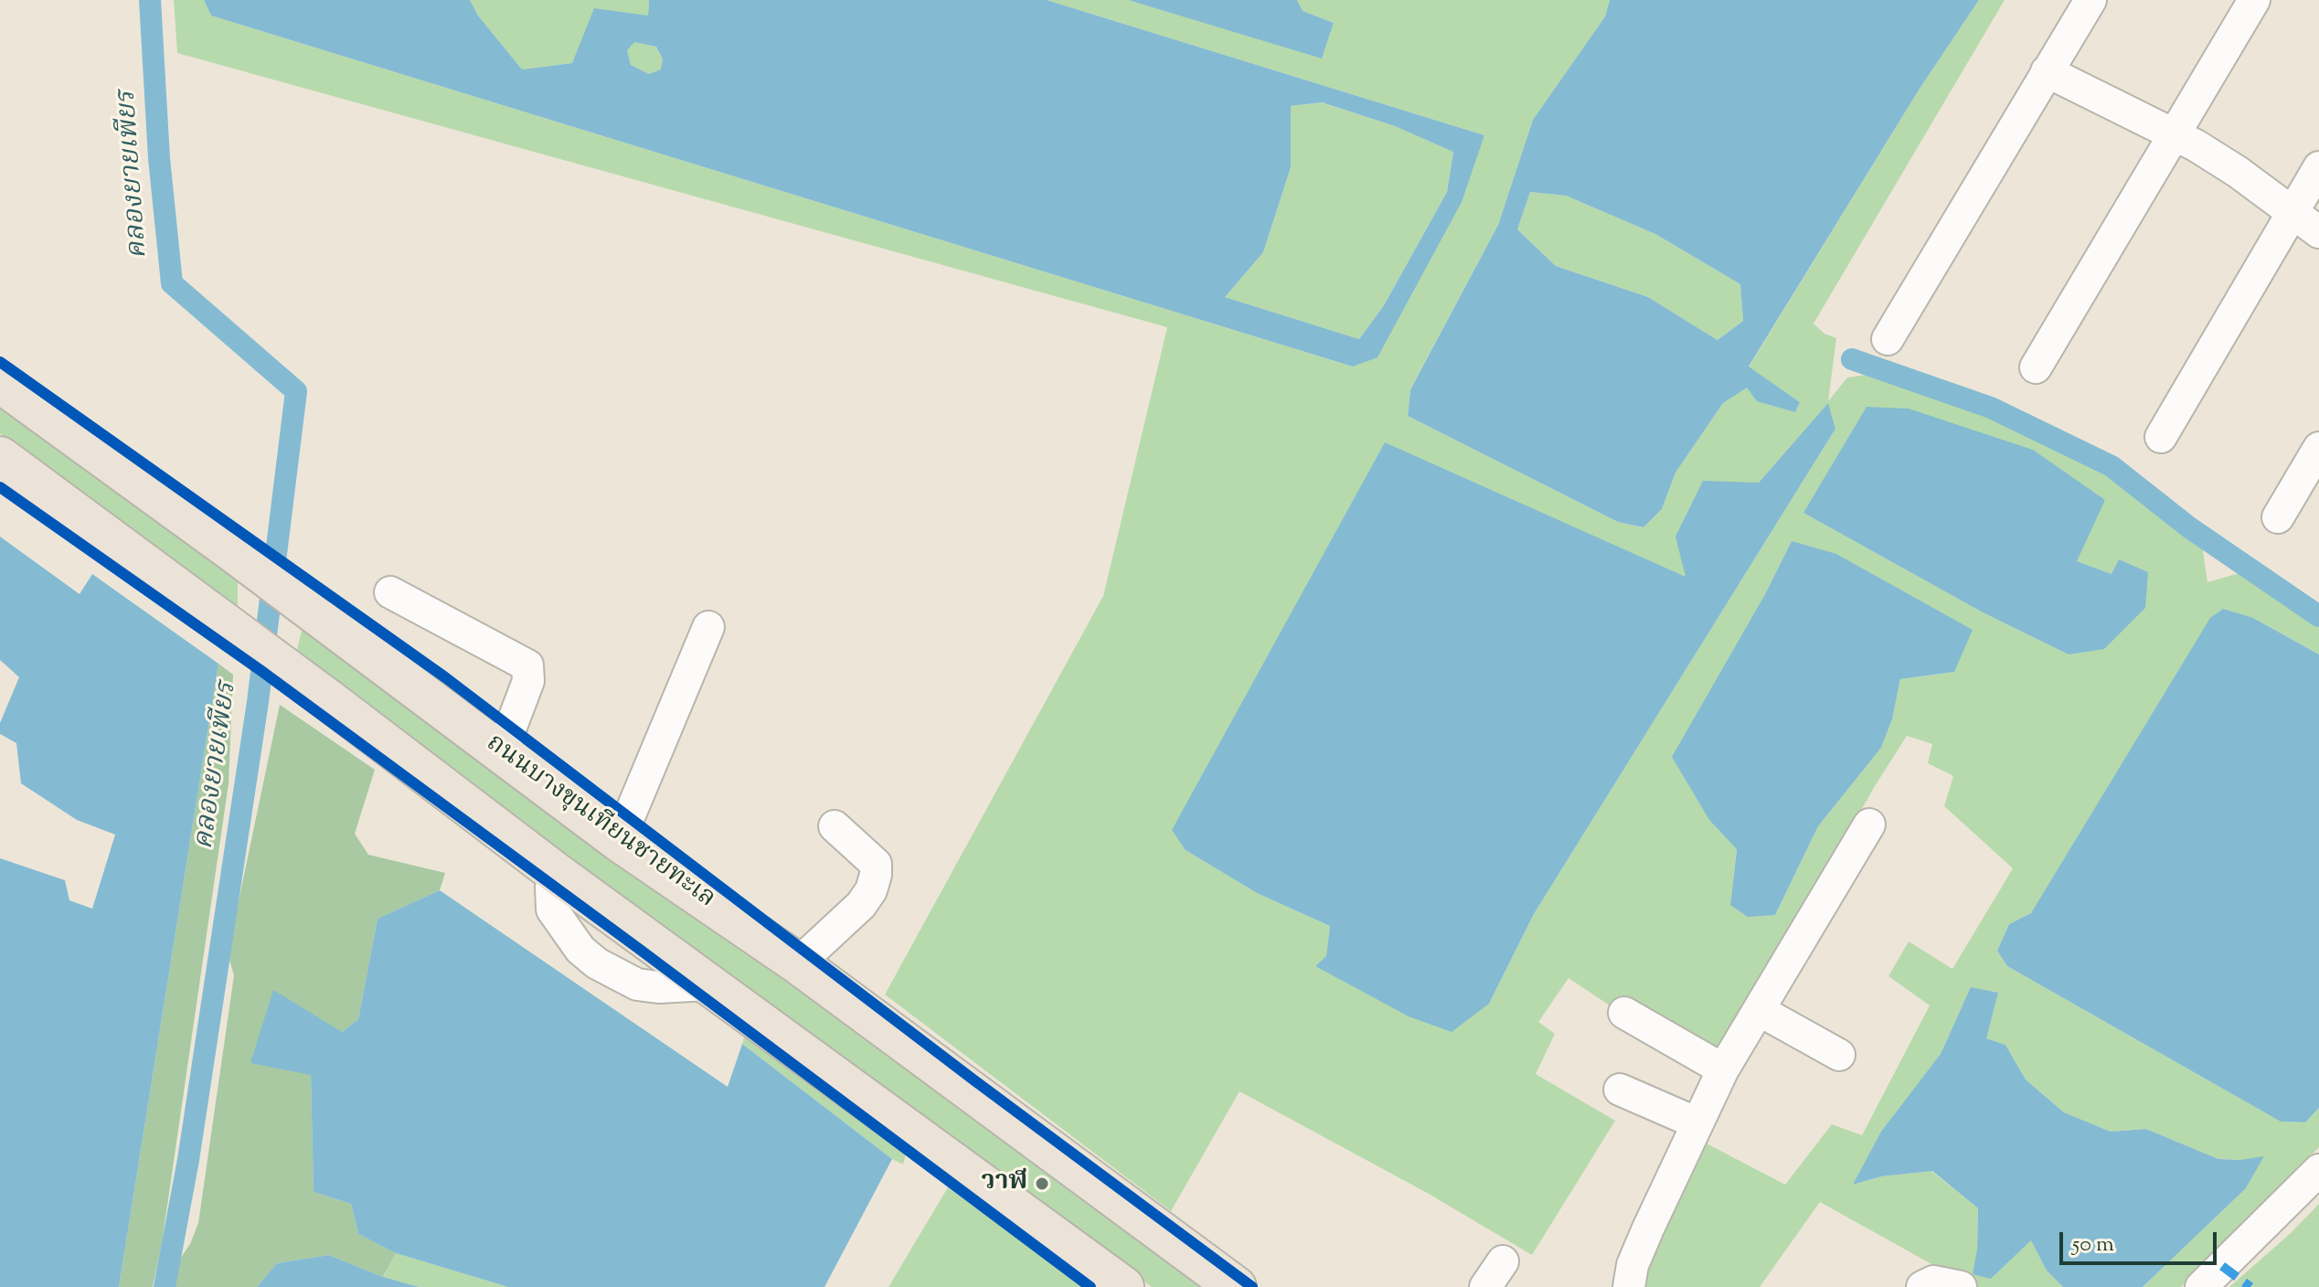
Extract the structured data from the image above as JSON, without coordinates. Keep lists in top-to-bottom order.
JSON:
{
  "streets": {
    "main road": ["ถนนบางขุนเทียนชายทะเล"]
  },
  "water": ["คลองยายเพียร"],
  "places": ["วาฬ"],
  "scale_bar": "50 m"
}
